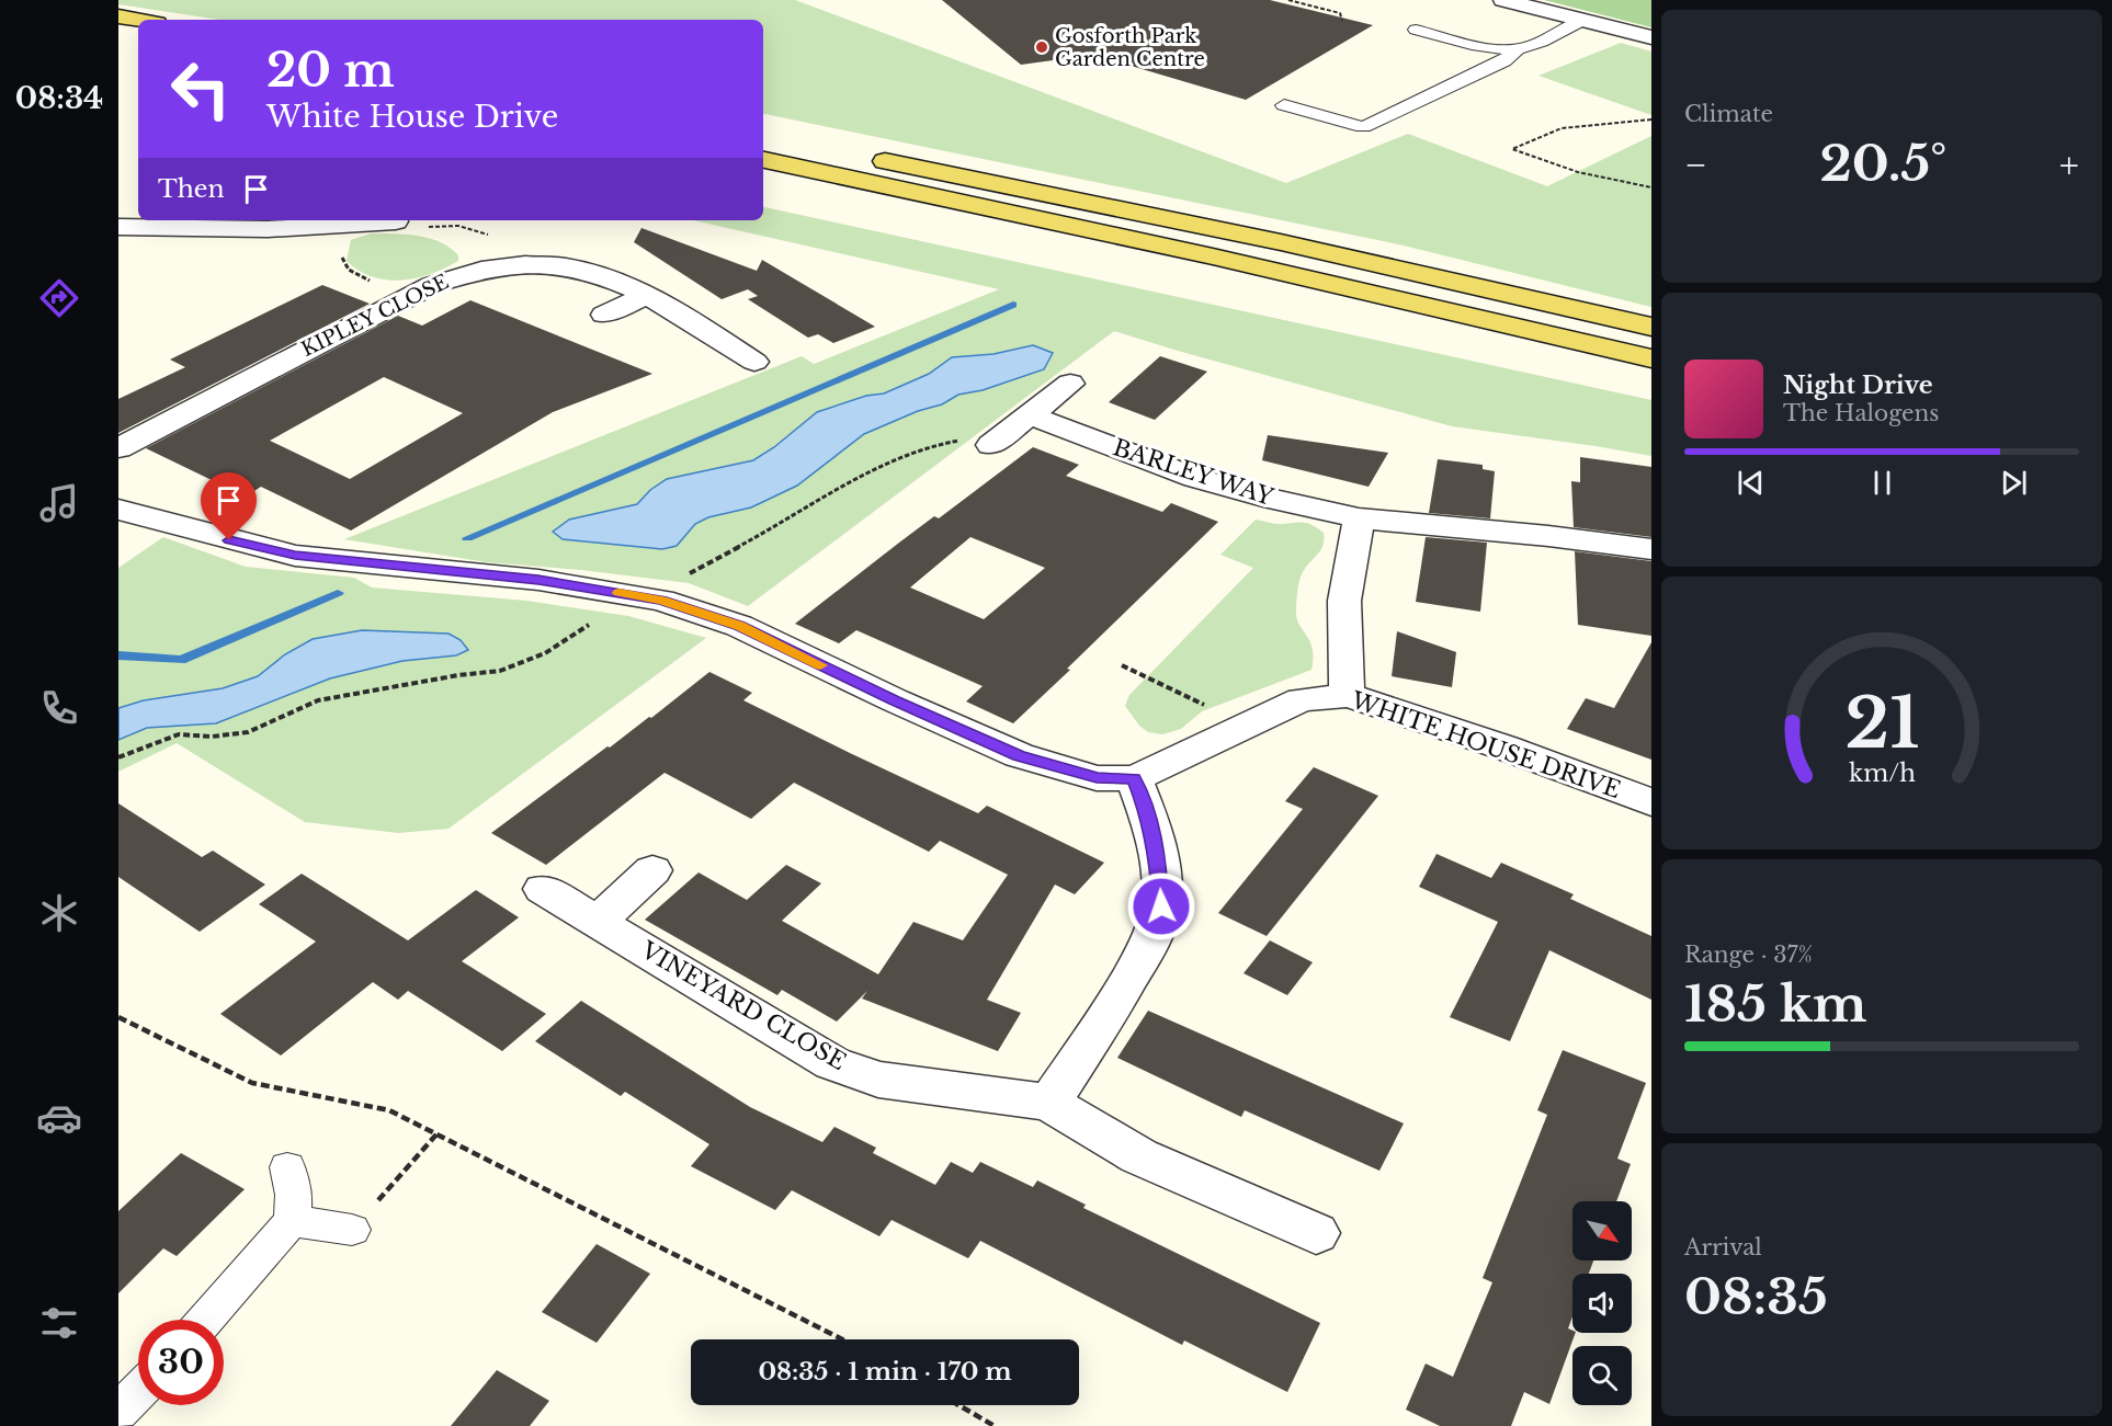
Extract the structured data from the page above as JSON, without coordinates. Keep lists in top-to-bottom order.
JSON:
{
  "streets": {
    "street": [
      "KIPLEY CLOSE",
      "BARLEY WAY",
      "WHITE HOUSE DRIVE",
      "VINEYARD CLOSE"
    ]
  },
  "places": ["Gosforth Park Garden Centre"],
  "north": "bottom right",
  "page": {
    "tabs": "08:34",
    "tile": [
      "Climate",
      ["Range · 37%", "185 km"],
      ["Arrival", "08:35"]
    ],
    "turn": ["20 m", "White House Drive"],
    "heat": ["−", "20.5°", "+"],
    "then": "Then",
    "song": ["Night Drive", "The Halogens"],
    "limit": "30",
    "trip": "08:35 · 1 min · 170 m",
    "gauge": ["21", "km/h"]
  }
}
